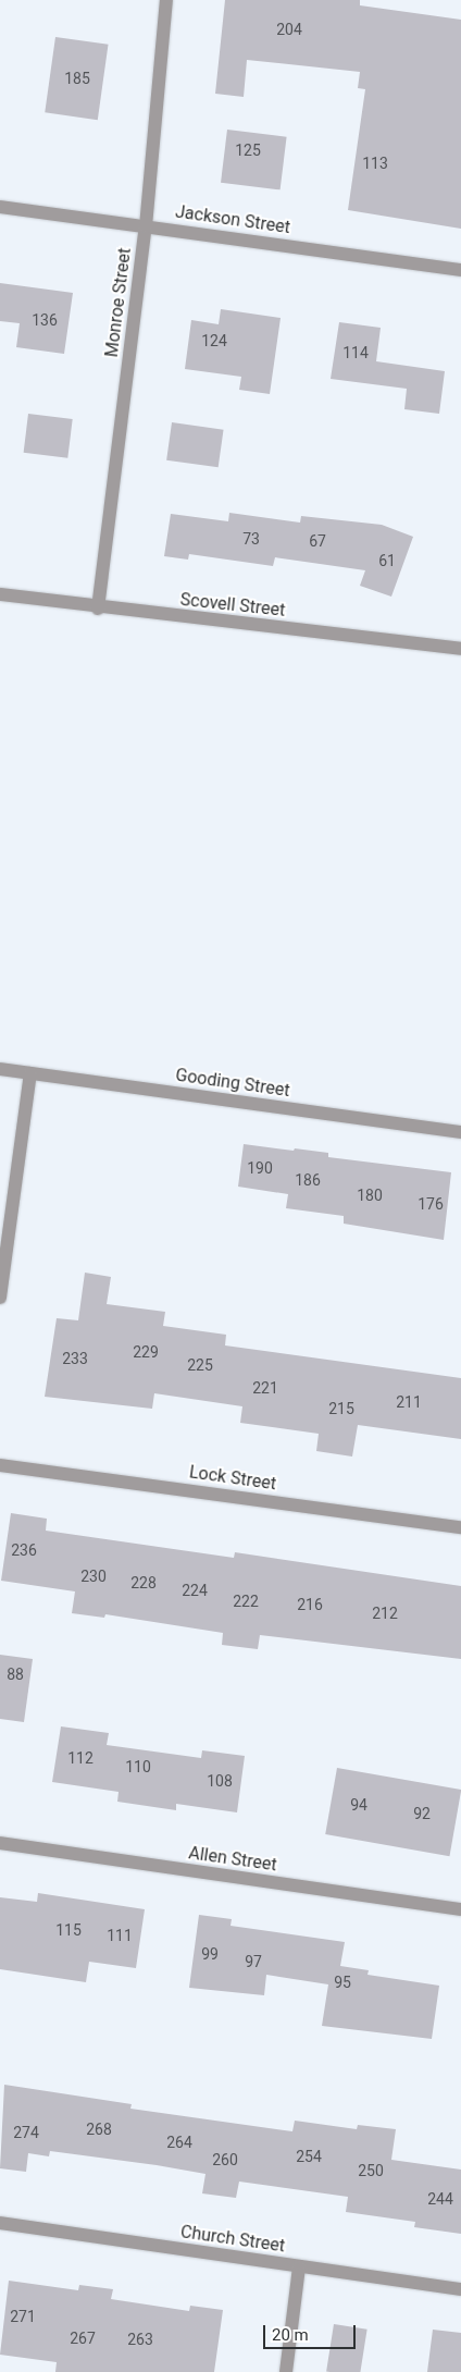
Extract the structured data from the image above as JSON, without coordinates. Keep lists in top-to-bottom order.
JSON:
{
  "streets": {
    "street": [
      "Jackson Street",
      "Monroe Street",
      "Scovell Street",
      "Gooding Street",
      "Lock Street",
      "Allen Street",
      "Church Street"
    ]
  },
  "crossings": [
    ["Jackson Street", "Monroe Street"],
    ["Monroe Street", "Scovell Street"]
  ],
  "house_numbers": [
    "204",
    "185",
    "125",
    "113",
    "136",
    "124",
    "114",
    "73",
    "67",
    "61",
    "190",
    "186",
    "180",
    "176",
    "229",
    "233",
    "225",
    "221",
    "211",
    "215",
    "236",
    "230",
    "228",
    "224",
    "222",
    "216",
    "212",
    "88",
    "112",
    "110",
    "108",
    "94",
    "92",
    "115",
    "111",
    "99",
    "97",
    "95",
    "268",
    "274",
    "264",
    "254",
    "260",
    "250",
    "244",
    "271",
    "267",
    "263"
  ],
  "scale_bar": "20 m"
}
